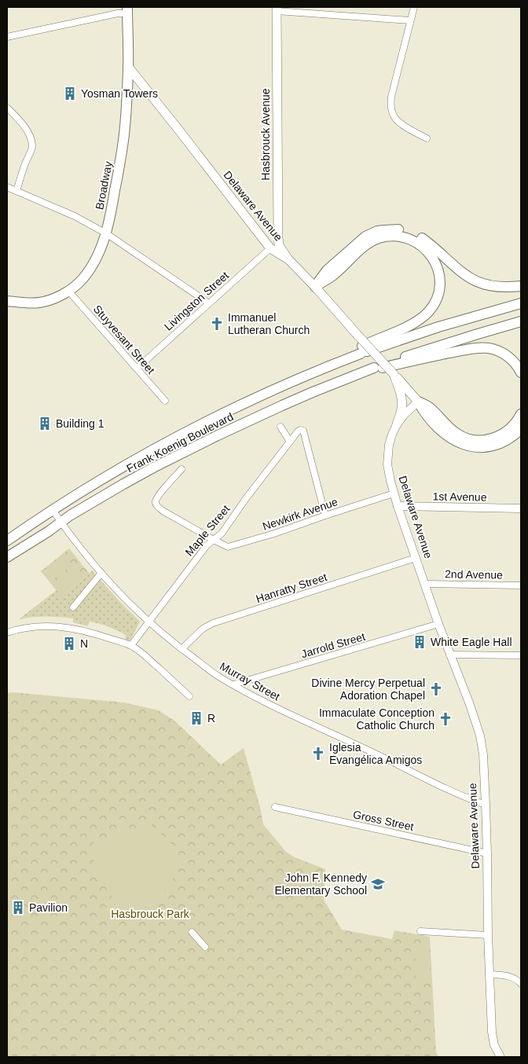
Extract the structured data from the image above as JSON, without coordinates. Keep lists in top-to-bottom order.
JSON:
{
  "streets": {
    "main road": [
      "Hasbrouck Avenue",
      "Broadway",
      "Delaware Avenue",
      "Frank Koenig Boulevard"
    ],
    "street": [
      "Livingston Street",
      "Stuyvesant Street",
      "1st Avenue",
      "Newkirk Avenue",
      "Maple Street",
      "2nd Avenue",
      "Hanratty Street",
      "Jarrold Street",
      "Murray Street",
      "Gross Street"
    ]
  },
  "crossings": [
    ["Hasbrouck Avenue", "Delaware Avenue"],
    ["Broadway", "Delaware Avenue"],
    ["Broadway", "Stuyvesant Street"],
    ["Delaware Avenue", "Livingston Street"],
    ["Delaware Avenue", "1st Avenue"],
    ["Delaware Avenue", "Newkirk Avenue"],
    ["Delaware Avenue", "2nd Avenue"],
    ["Delaware Avenue", "Hanratty Street"],
    ["Delaware Avenue", "Jarrold Street"],
    ["Delaware Avenue", "Murray Street"],
    ["Delaware Avenue", "Gross Street"],
    ["Livingston Street", "Stuyvesant Street"],
    ["Frank Koenig Boulevard", "Murray Street"],
    ["Newkirk Avenue", "Maple Street"],
    ["Maple Street", "Murray Street"],
    ["Hanratty Street", "Murray Street"],
    ["Jarrold Street", "Murray Street"]
  ],
  "parks": ["Hasbrouck Park"],
  "places": {
    "building": [
      "Yosman Towers",
      "Building 1",
      "White Eagle Hall",
      "N",
      "R",
      "Pavilion"
    ],
    "church": [
      "Immanuel Lutheran Church",
      "Divine Mercy Perpetual Adoration Chapel",
      "Immaculate Conception Catholic Church",
      "Iglesia Evangélica Amigos"
    ],
    "school or university": ["John F. Kennedy Elementary School"]
  }
}
